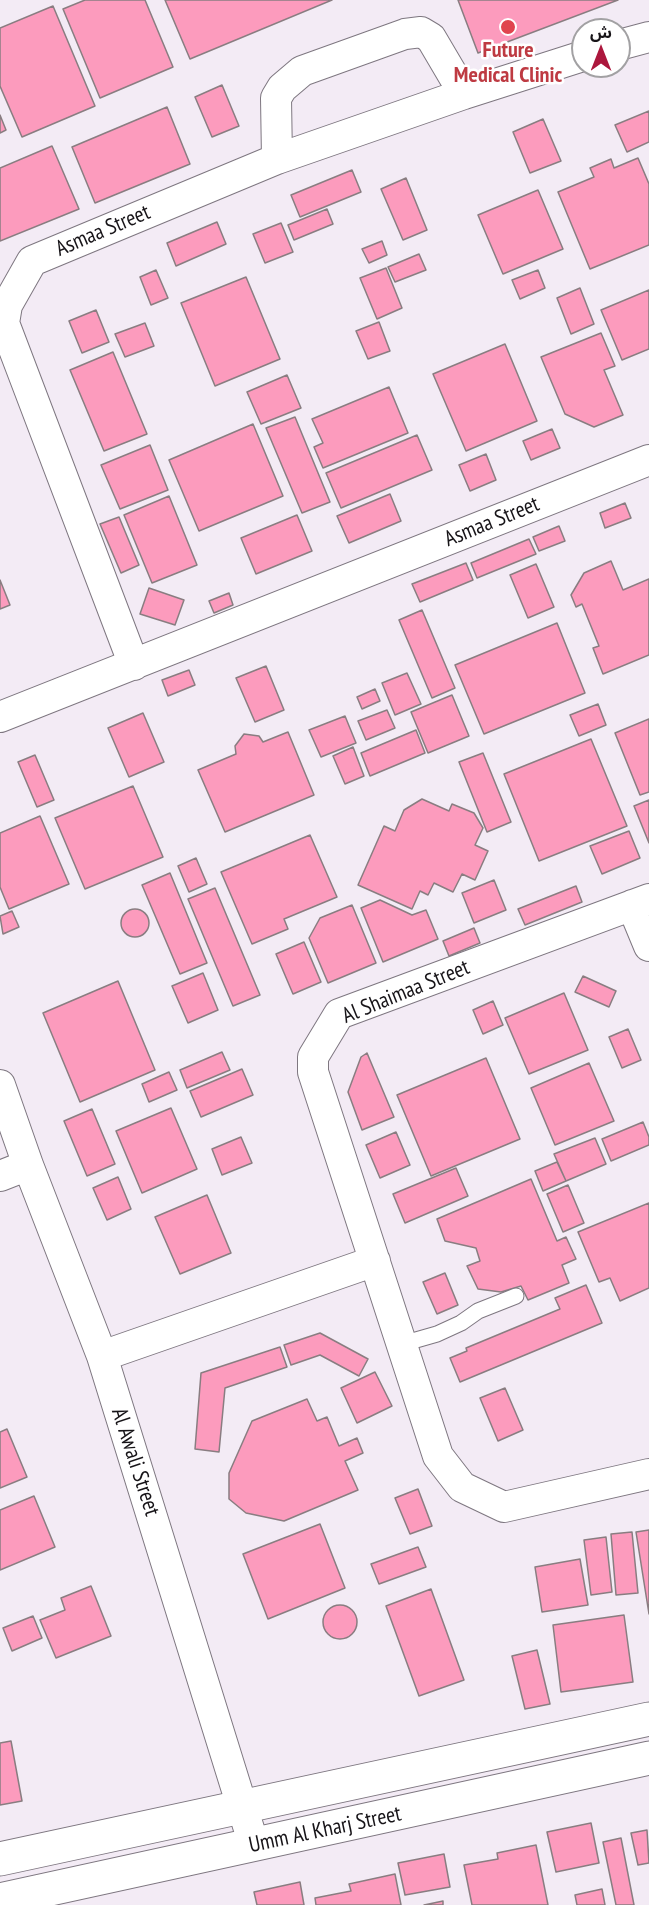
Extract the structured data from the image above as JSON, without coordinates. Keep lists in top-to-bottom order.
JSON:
{
  "streets": {
    "street": [
      "Asmaa Street",
      "Al Shaimaa Street",
      "Al Awali Street",
      "Umm Al Kharj Street"
    ]
  },
  "crossings": [
    ["Al Awali Street", "Umm Al Kharj Street"]
  ],
  "places": ["Future Medical Clinic"],
  "north": "top"
}
